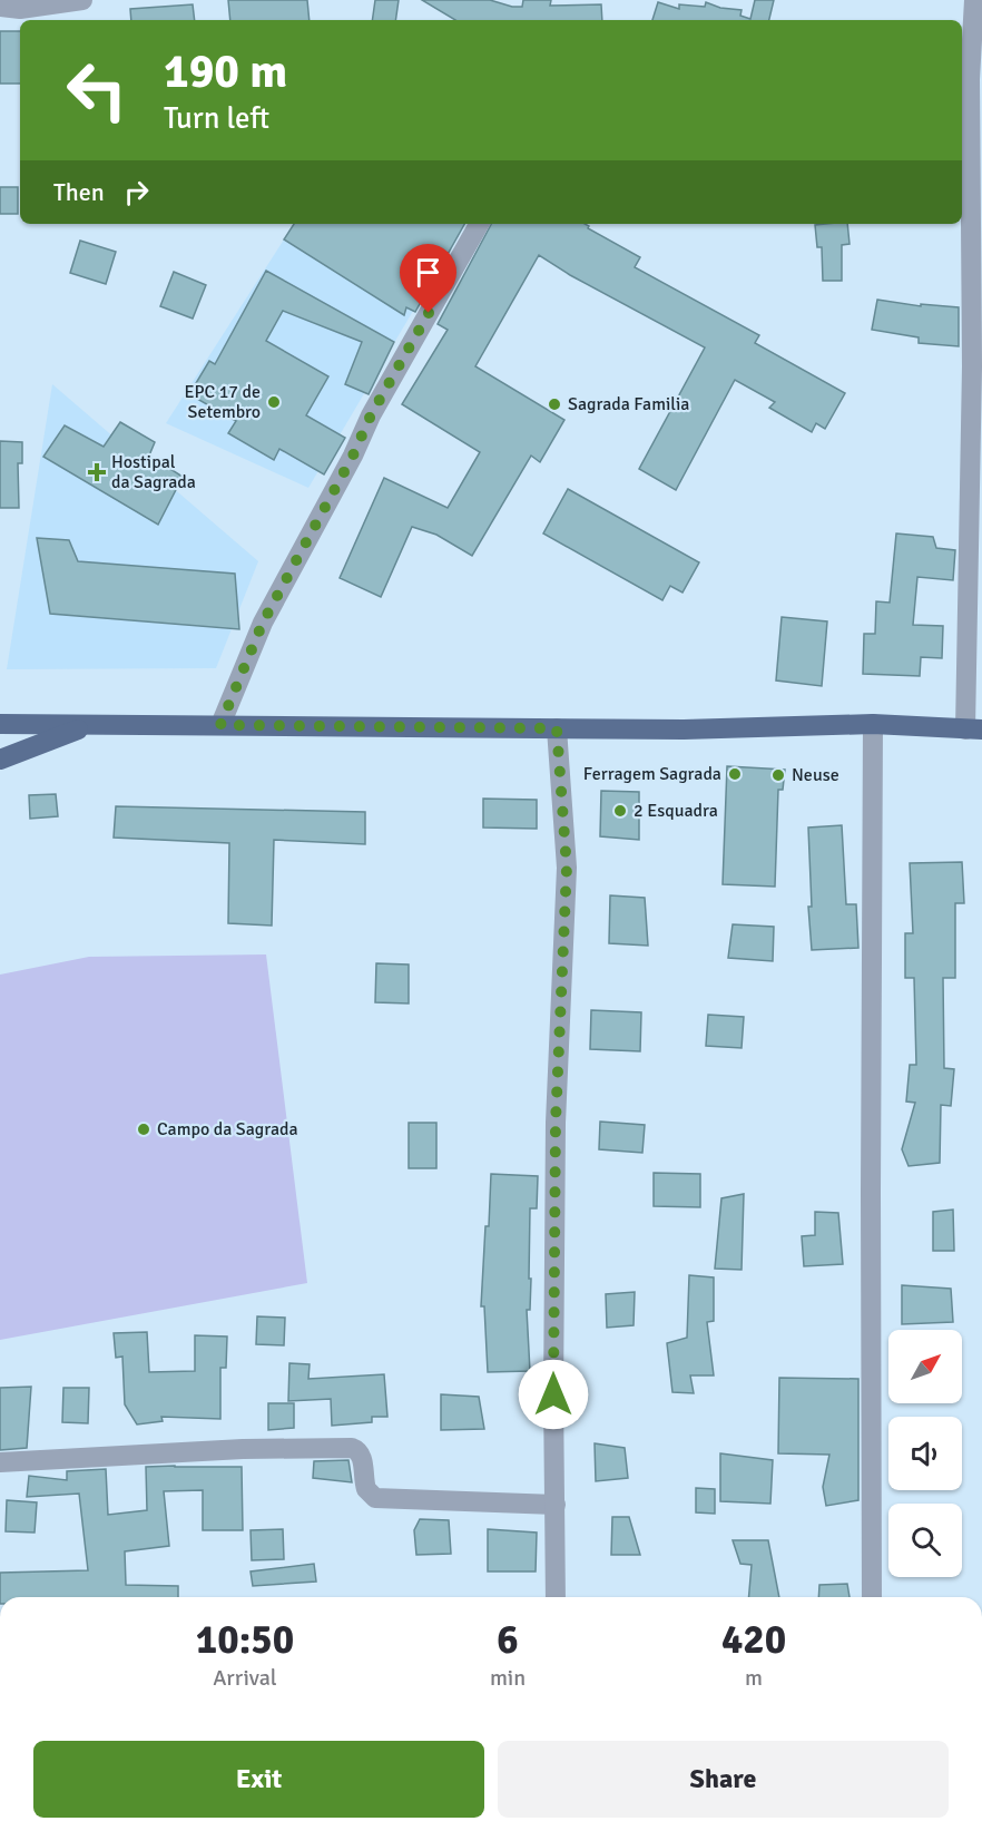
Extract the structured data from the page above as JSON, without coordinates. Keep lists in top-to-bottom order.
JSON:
{
  "places": {
    "other": [
      "EPC 17 de Setembro",
      "Sagrada Familia",
      "Ferragem Sagrada",
      "Neuse",
      "2 Esquadra",
      "Campo da Sagrada"
    ],
    "health": ["Hostipal da Sagrada"]
  },
  "north": "top right",
  "page": {
    "turn": ["190 m", "Turn left"],
    "then": "Then",
    "eta": [
      "10:50",
      "Arrival",
      "6",
      "min",
      "420",
      "m"
    ],
    "buttons": ["Exit", "Share"]
  }
}
